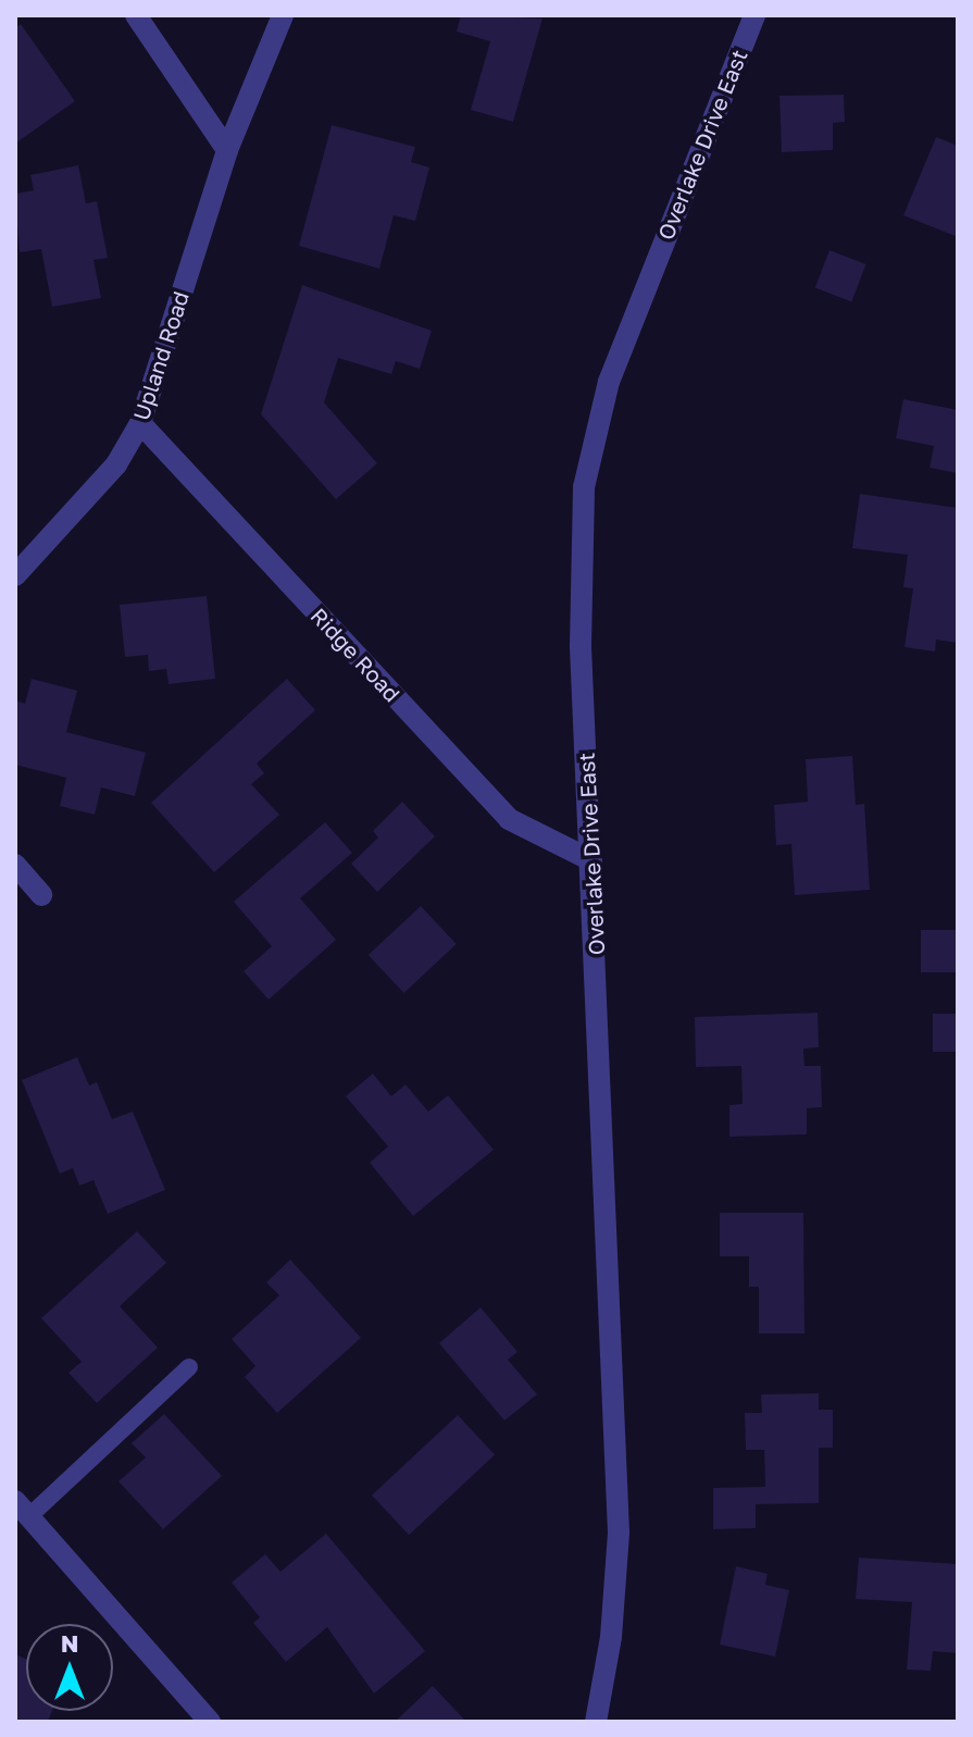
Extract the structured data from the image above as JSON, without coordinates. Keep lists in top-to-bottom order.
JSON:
{
  "streets": {
    "street": ["Overlake Drive East", "Upland Road", "Ridge Road"]
  },
  "crossings": [
    ["Overlake Drive East", "Ridge Road"],
    ["Upland Road", "Ridge Road"]
  ],
  "north": "top"
}
